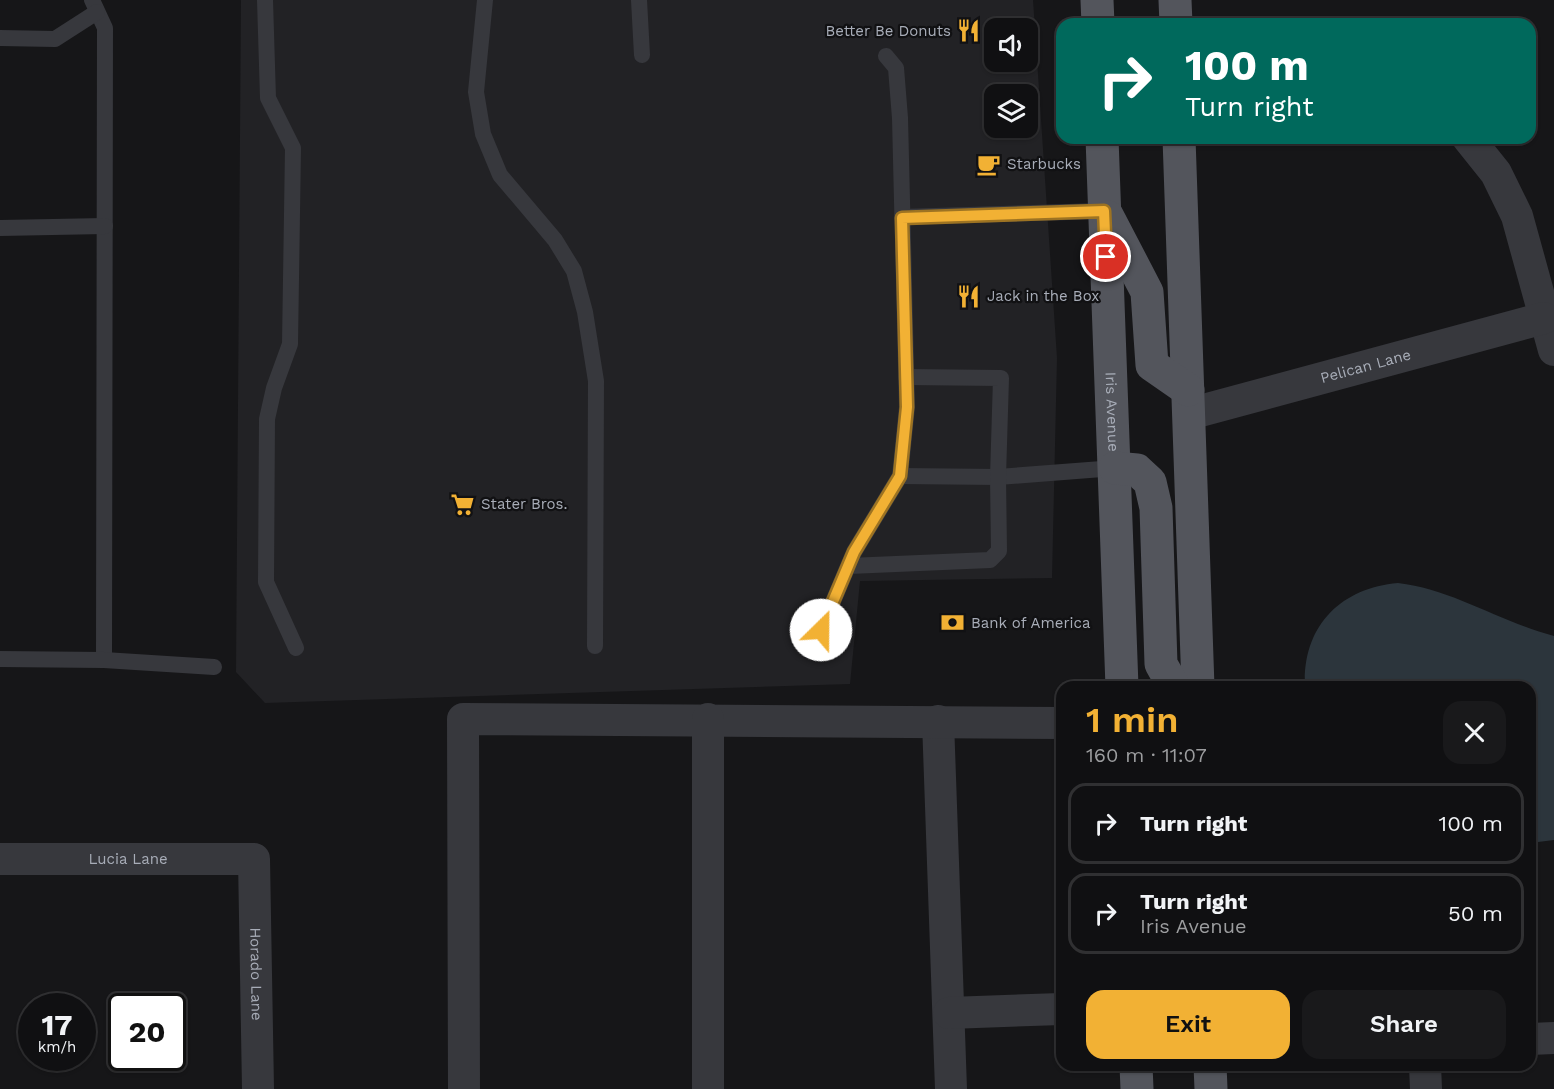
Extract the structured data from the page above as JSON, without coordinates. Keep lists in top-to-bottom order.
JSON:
{
  "streets": {
    "main road": ["Iris Avenue"],
    "street": ["Pelican Lane", "Lucia Lane", "Horado Lane"]
  },
  "crossings": [
    ["Lucia Lane", "Horado Lane"]
  ],
  "places": {
    "restaurant": ["Better Be Donuts", "Jack in the Box"],
    "cafe": ["Starbucks"],
    "supermarket": ["Stater Bros."],
    "bank": ["Bank of America"]
  },
  "page": {
    "turn": ["100 m", "Turn right"],
    "heading": ["1 min", "160 m · 11:07"],
    "list": [
      {
        "name": "Turn right",
        "value": "100 m"
      },
      {
        "name": "Turn right",
        "note": "Iris Avenue",
        "value": "50 m"
      }
    ],
    "buttons": ["Exit", "Share"],
    "speed": "17 km/h",
    "limit": "20"
  }
}
